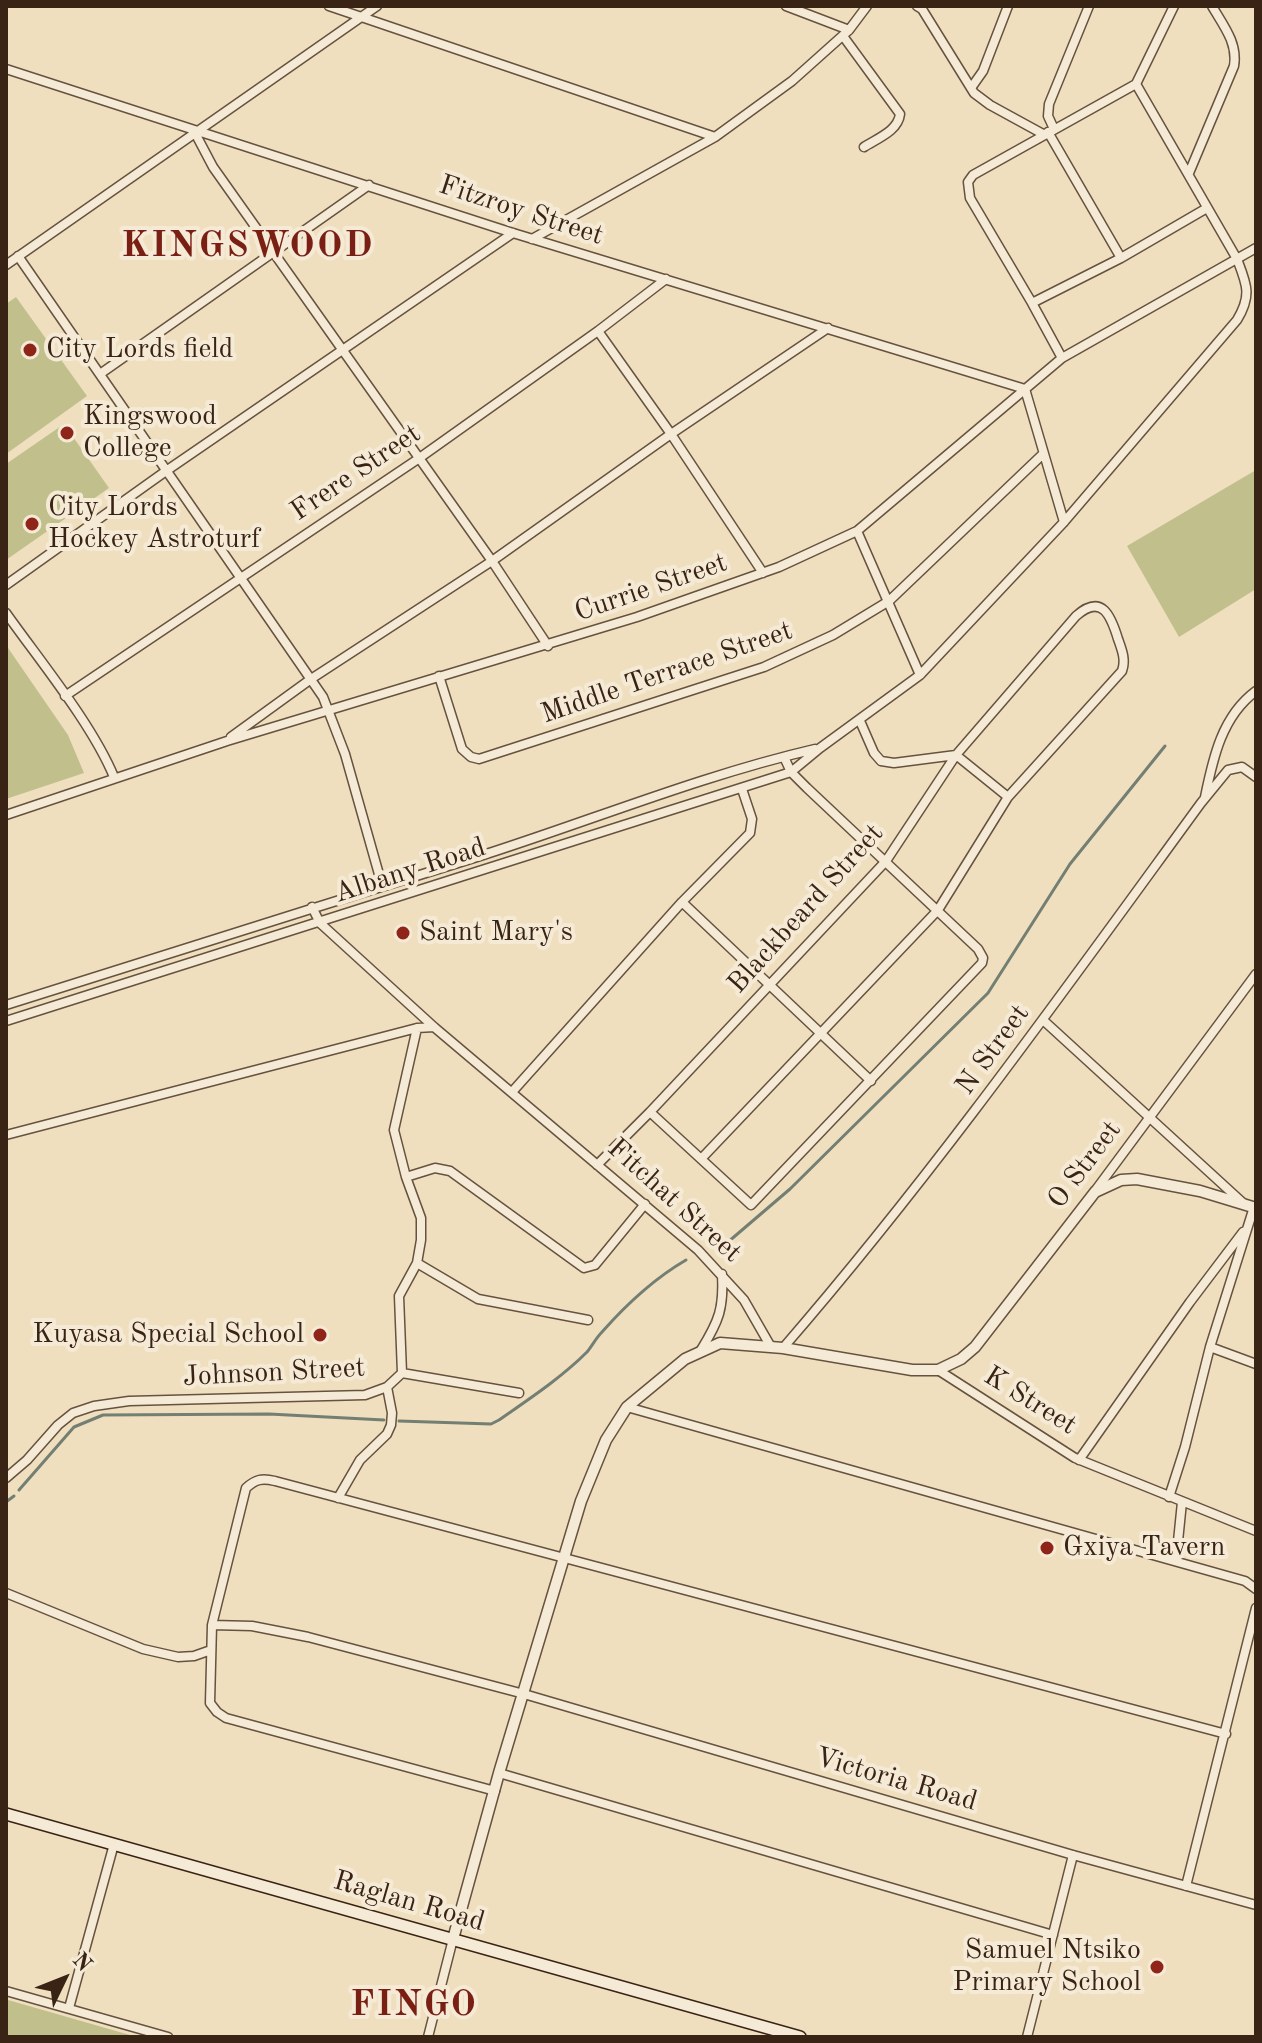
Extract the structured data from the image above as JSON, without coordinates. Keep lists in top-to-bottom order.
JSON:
{
  "streets": {
    "main road": ["Raglan Road"],
    "street": [
      "Fitzroy Street",
      "Frere Street",
      "Currie Street",
      "Middle Terrace Street",
      "Albany Road",
      "Blackbeard Street",
      "N Street",
      "O Street",
      "Fitchat Street",
      "Johnson Street",
      "K Street",
      "Victoria Road"
    ]
  },
  "crossings": [
    ["Fitzroy Street", "Frere Street"],
    ["Fitzroy Street", "Currie Street"],
    ["Currie Street", "Middle Terrace Street"],
    ["Currie Street", "Albany Road"],
    ["Albany Road", "Fitchat Street"],
    ["Blackbeard Street", "Fitchat Street"],
    ["N Street", "K Street"],
    ["O Street", "K Street"],
    ["Fitchat Street", "K Street"]
  ],
  "districts": ["KINGSWOOD", "FINGO"],
  "places": [
    "City Lords field",
    "Kingswood College",
    "City Lords Hockey Astroturf",
    "Saint Mary's",
    "Kuyasa Special School",
    "Gxiya Tavern",
    "Samuel Ntsiko Primary School"
  ],
  "north": "top right"
}
